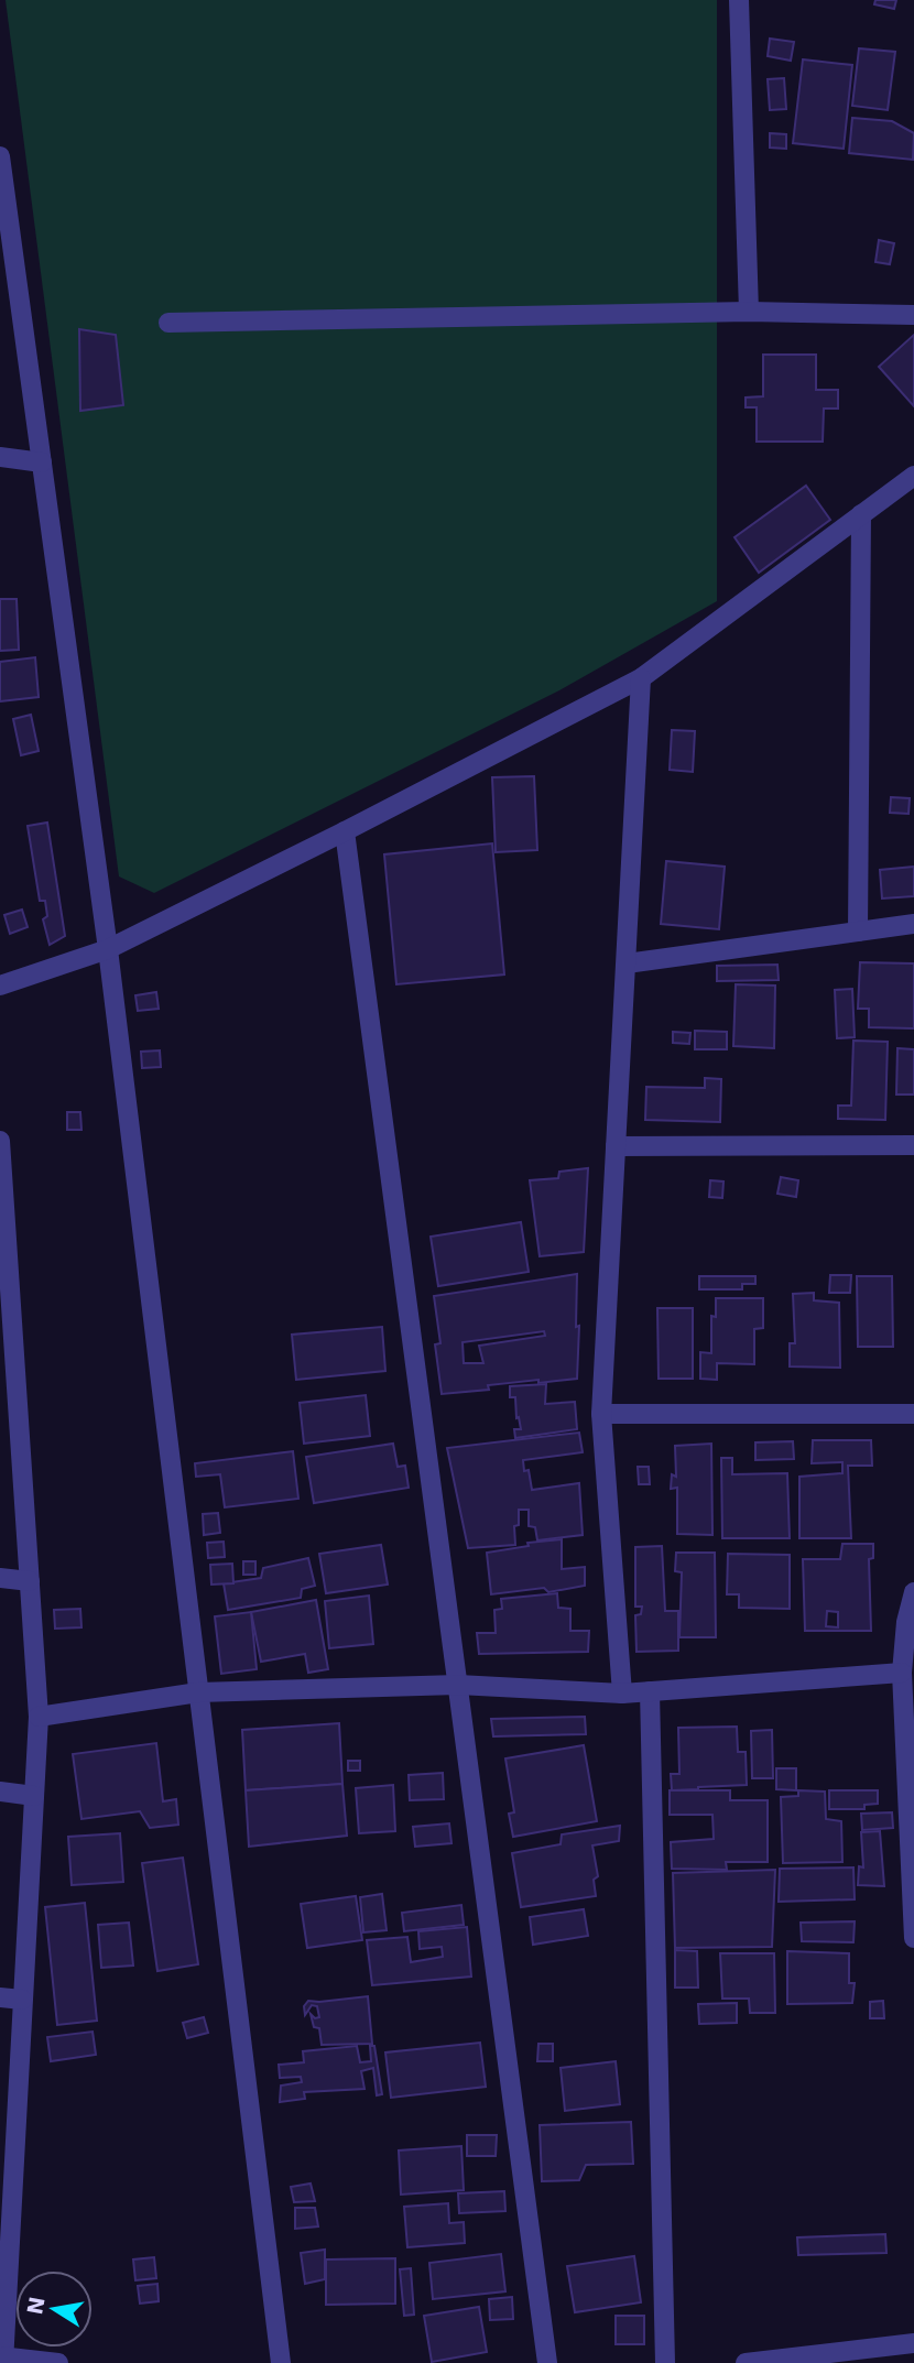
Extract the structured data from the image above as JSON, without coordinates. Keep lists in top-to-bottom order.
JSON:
{
  "north": "left"
}
